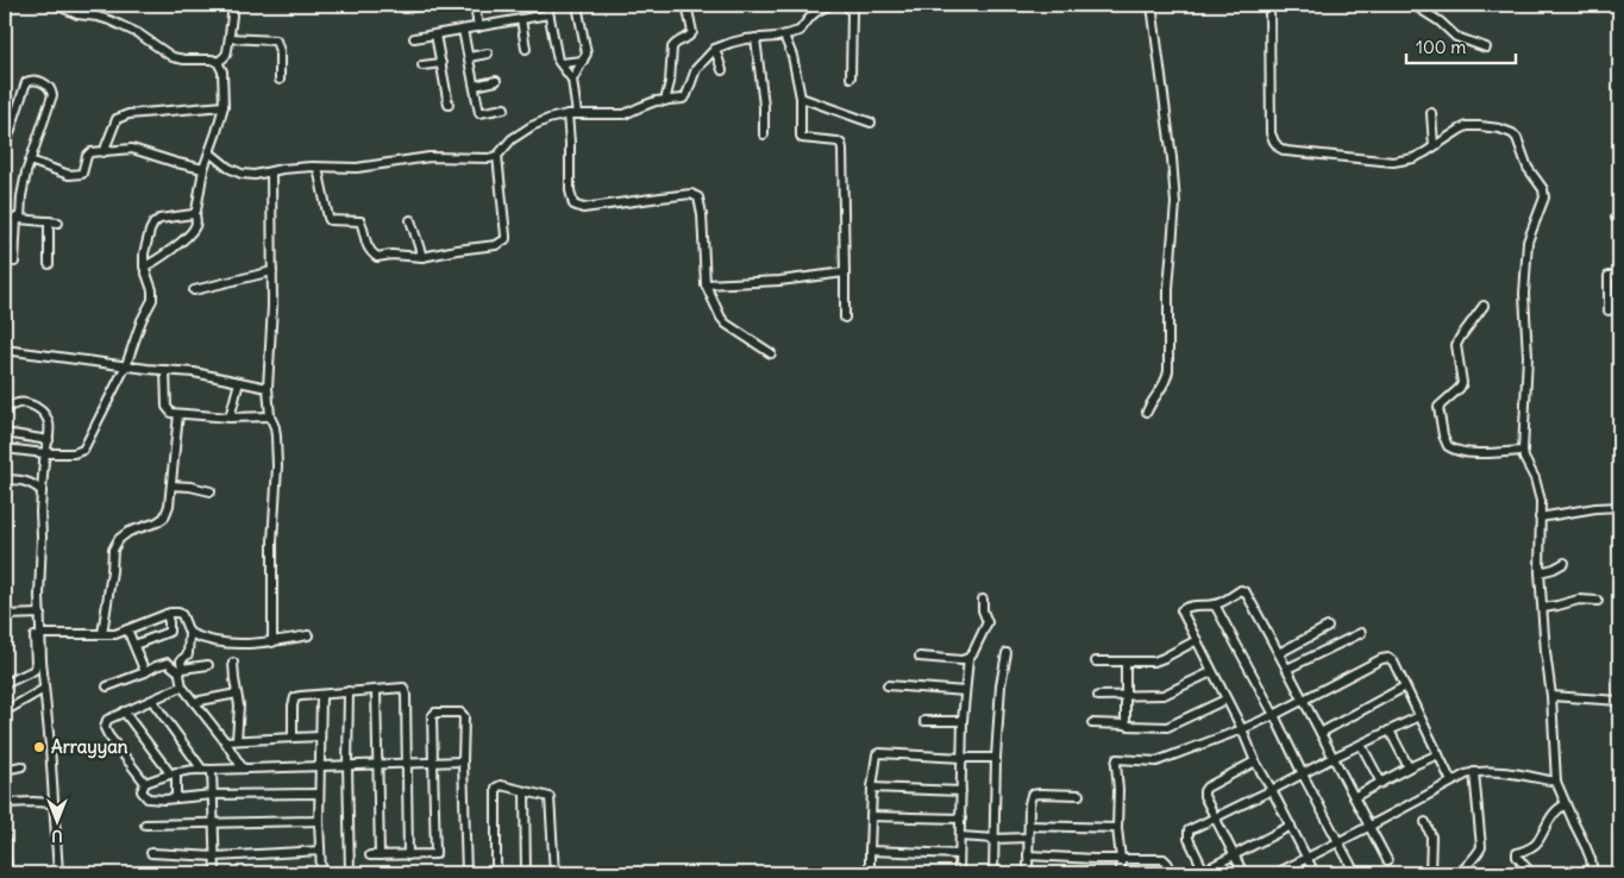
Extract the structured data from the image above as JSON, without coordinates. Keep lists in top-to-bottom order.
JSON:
{
  "places": ["Arrayyan"],
  "scale_bar": "100 m",
  "north": "bottom"
}
